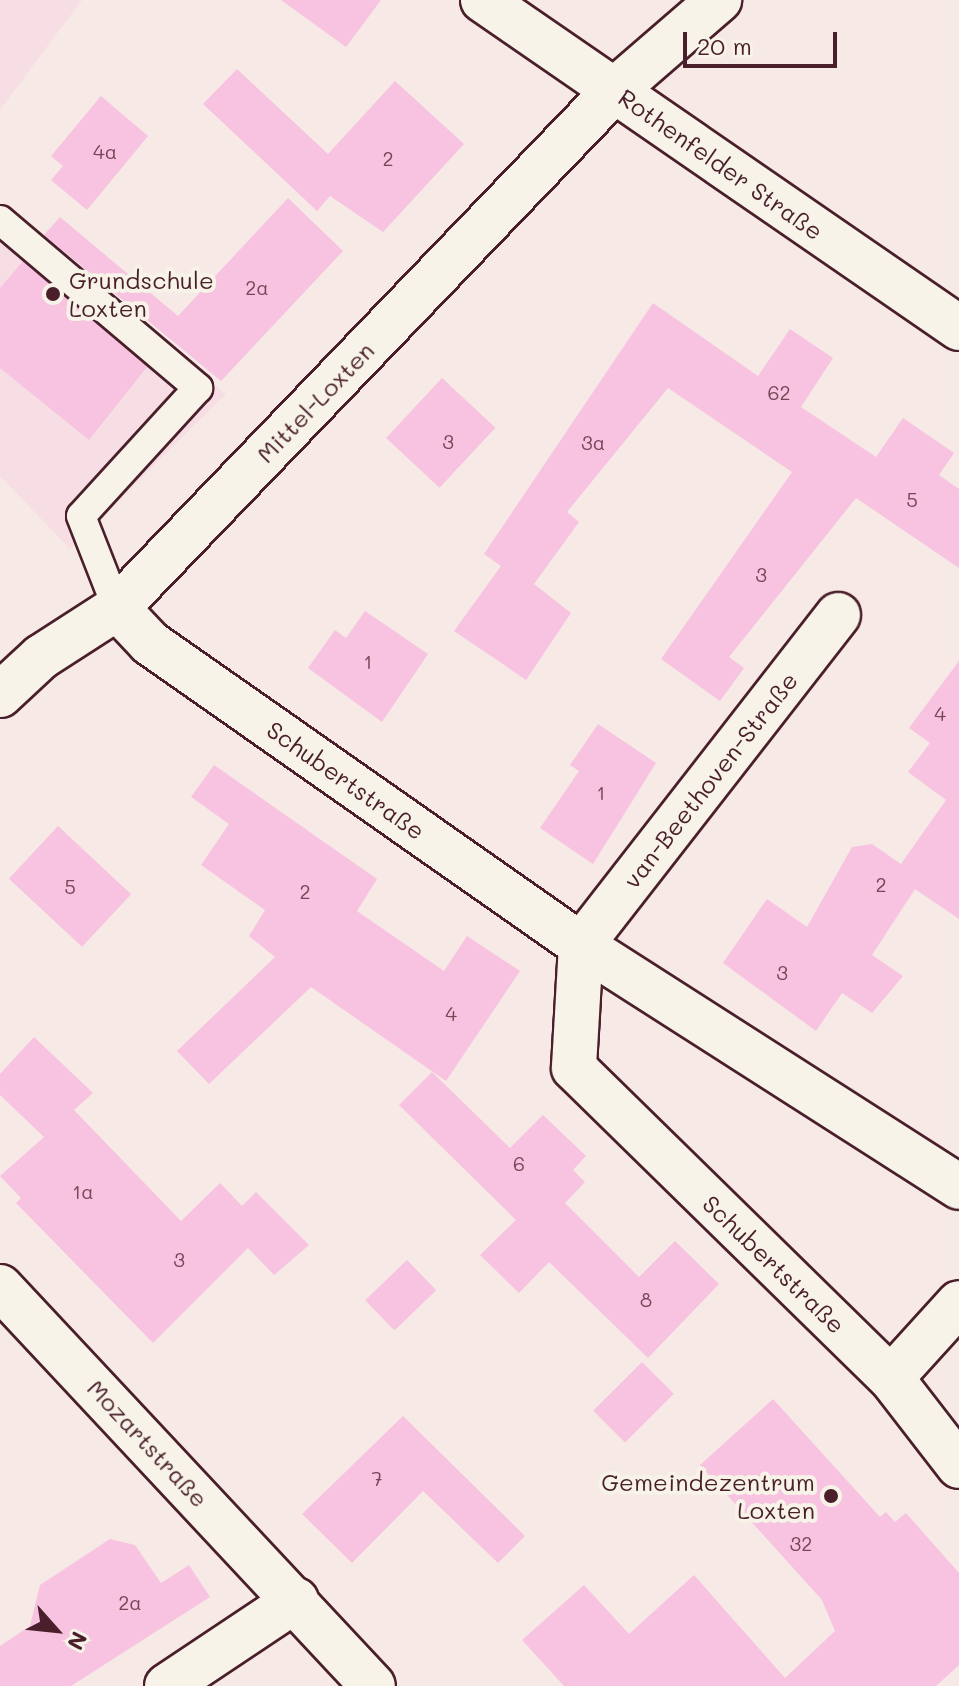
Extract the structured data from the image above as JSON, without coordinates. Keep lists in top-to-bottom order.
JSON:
{
  "streets": {
    "street": [
      "Rothenfelder Straße",
      "Mittel-Loxten",
      "Schubertstraße",
      "van-Beethoven-Straße",
      "Mozartstraße"
    ]
  },
  "crossings": [
    ["Rothenfelder Straße", "Mittel-Loxten"],
    ["Mittel-Loxten", "Schubertstraße"],
    ["Schubertstraße", "van-Beethoven-Straße"]
  ],
  "places": ["Grundschule Loxten", "Gemeindezentrum Loxten"],
  "house_numbers": [
    "4a",
    "2",
    "2a",
    "62",
    "3",
    "3a",
    "5",
    "3",
    "1",
    "4",
    "1",
    "2",
    "5",
    "2",
    "3",
    "4",
    "6",
    "1a",
    "3",
    "8",
    "7",
    "32",
    "2a"
  ],
  "scale_bar": "20 m",
  "north": "bottom right"
}
